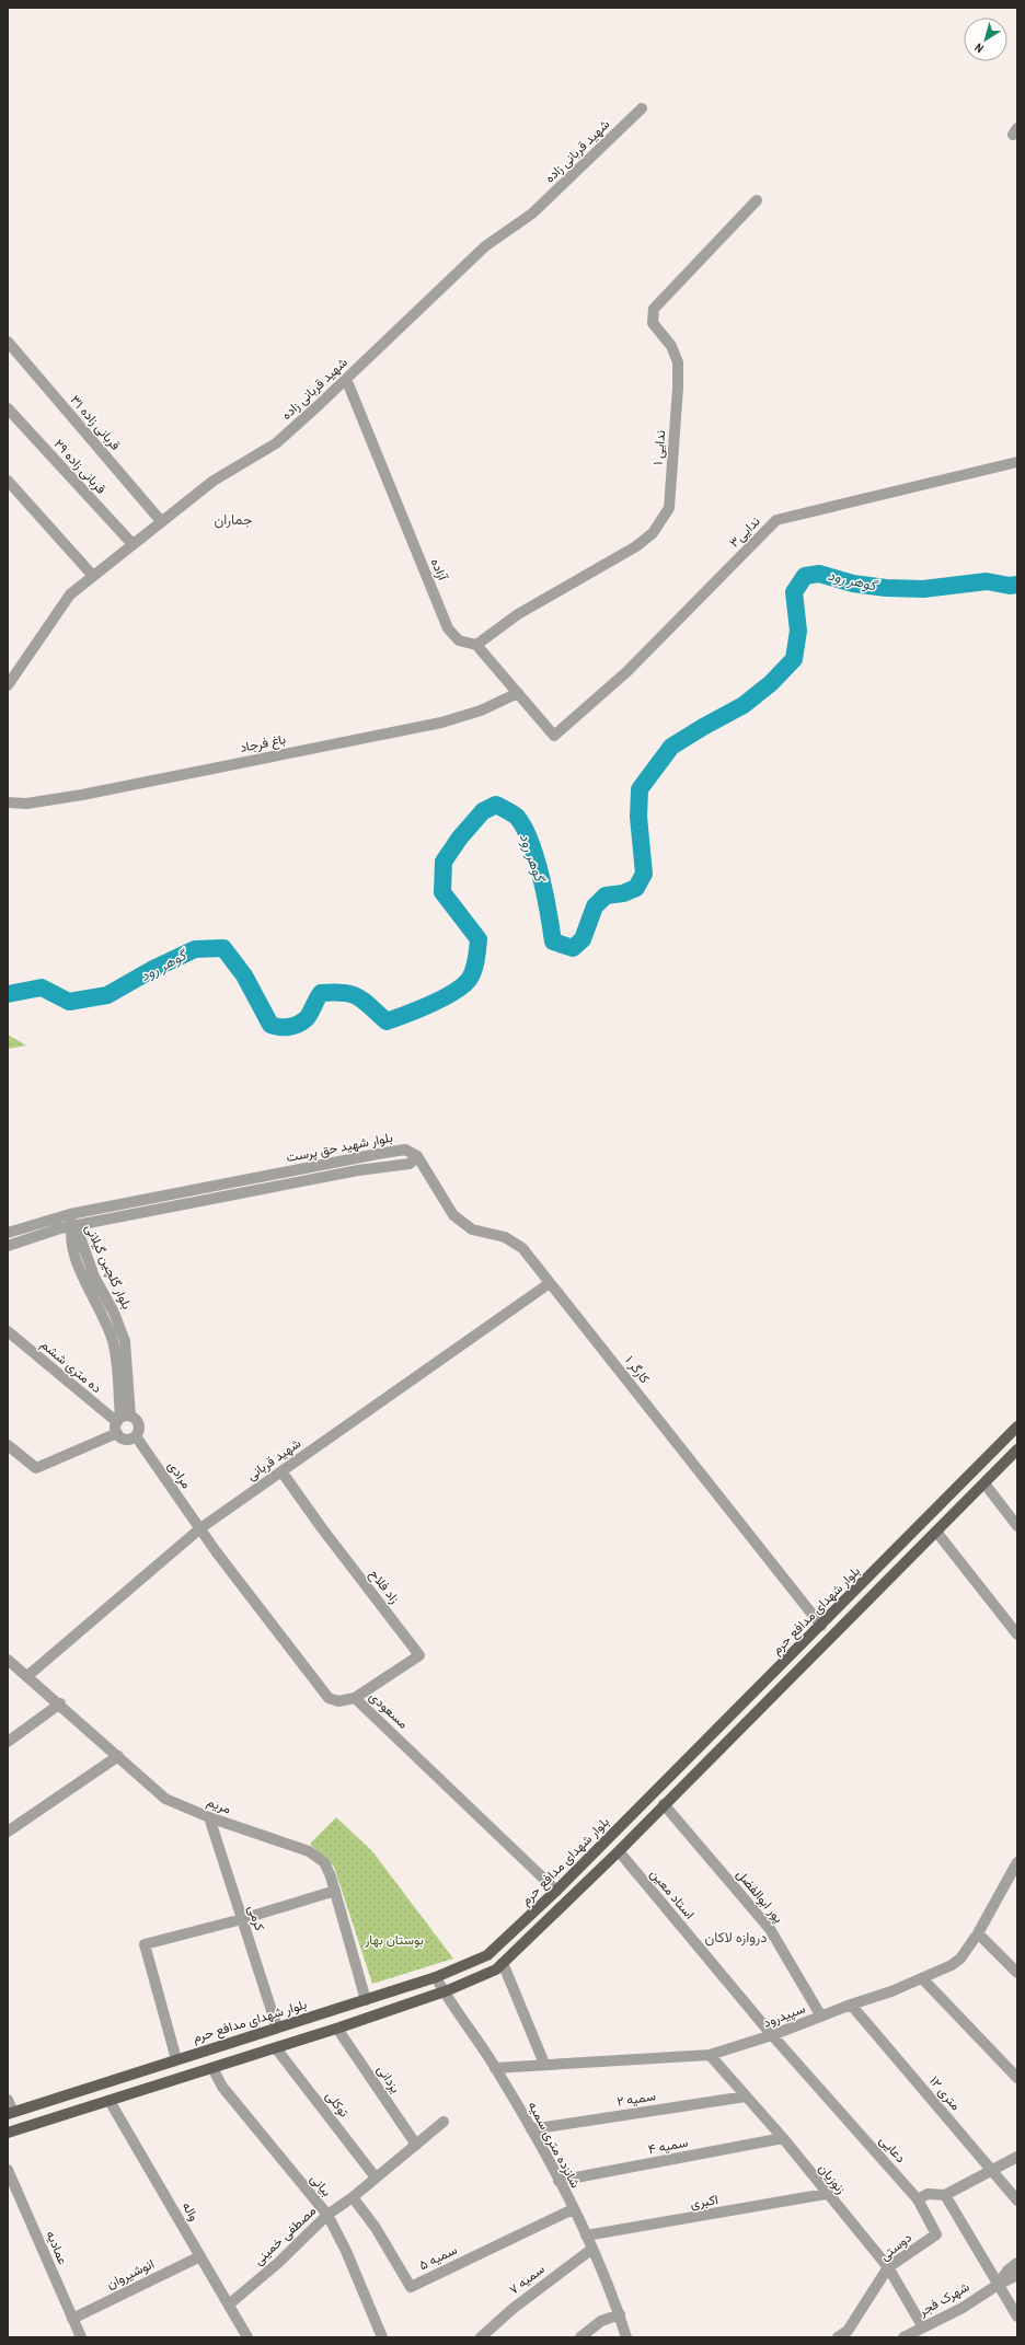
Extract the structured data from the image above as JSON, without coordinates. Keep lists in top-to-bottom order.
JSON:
{
  "streets": {
    "main road": ["بلوار شهدای مدافع حرم"],
    "street": [
      "شهید قربانی زاده",
      "قربانی زاده ۳۱",
      "ندایی ۱",
      "قربانی زاده ۲۹",
      "ندایی۳",
      "آزاده",
      "باغ فرجاد",
      "بلوار شهید حق پرست",
      "بلوار گلچین گیلانی",
      "ده متری ششم",
      "کارگر ۱",
      "شهید قربانی",
      "مرادی",
      "زاد فلاح",
      "مسعودی",
      "مریم",
      "استاد معین",
      "پور ابوالفضل",
      "کرمی",
      "سپیدرود",
      "یزدانی",
      "۱۲ متری",
      "سمیه ۲",
      "توکلی",
      "شانزده متری سمیه",
      "سمیه ۴",
      "دعایی",
      "زنوزیان",
      "بیانی",
      "اکبری",
      "واله",
      "مصطفی خمینی",
      "دوستی",
      "عمادیه",
      "سمیه ۵",
      "انوشیروان",
      "سمیه ۷",
      "شهرک فجر"
    ]
  },
  "crossings": [
    ["شهید قربانی زاده", "قربانی زاده ۳۱"],
    ["شهید قربانی زاده", "قربانی زاده ۲۹"],
    ["شهید قربانی زاده", "آزاده"],
    ["ندایی ۱", "آزاده"],
    ["ندایی۳", "آزاده"],
    ["آزاده", "باغ فرجاد"],
    ["بلوار شهید حق پرست", "بلوار گلچین گیلانی"],
    ["بلوار شهید حق پرست", "کارگر ۱"],
    ["بلوار گلچین گیلانی", "ده متری ششم"],
    ["کارگر ۱", "شهید قربانی"],
    ["کارگر ۱", "بلوار شهدای مدافع حرم"],
    ["شهید قربانی", "مرادی"],
    ["شهید قربانی", "زاد فلاح"],
    ["شهید قربانی", "مسعودی"],
    ["شهید قربانی", "مریم"],
    ["مرادی", "مسعودی"],
    ["زاد فلاح", "مسعودی"],
    ["بلوار شهدای مدافع حرم", "مسعودی"],
    ["بلوار شهدای مدافع حرم", "مریم"],
    ["بلوار شهدای مدافع حرم", "کرمی"],
    ["بلوار شهدای مدافع حرم", "شانزده متری سمیه"],
    ["مریم", "کرمی"],
    ["استاد معین", "سپیدرود"],
    ["استاد معین", "دعایی"],
    ["پور ابوالفضل", "سپیدرود"],
    ["سپیدرود", "۱۲ متری"],
    ["سپیدرود", "شانزده متری سمیه"],
    ["سپیدرود", "دعایی"],
    ["سپیدرود", "زنوزیان"],
    ["یزدانی", "مصطفی خمینی"],
    ["سمیه ۲", "شانزده متری سمیه"],
    ["سمیه ۲", "زنوزیان"],
    ["توکلی", "مصطفی خمینی"],
    ["شانزده متری سمیه", "سمیه ۴"],
    ["شانزده متری سمیه", "اکبری"],
    ["شانزده متری سمیه", "سمیه ۵"],
    ["شانزده متری سمیه", "سمیه ۷"],
    ["سمیه ۴", "زنوزیان"],
    ["دعایی", "دوستی"],
    ["زنوزیان", "اکبری"],
    ["زنوزیان", "دوستی"],
    ["زنوزیان", "شهرک فجر"],
    ["بیانی", "مصطفی خمینی"],
    ["واله", "مصطفی خمینی"],
    ["واله", "انوشیروان"],
    ["مصطفی خمینی", "سمیه ۵"],
    ["عمادیه", "انوشیروان"]
  ],
  "districts": ["جماران", "دروازه لاکان"],
  "water": ["گوهر رود"],
  "parks": ["بوستان بهار"],
  "north": "bottom left"
}
